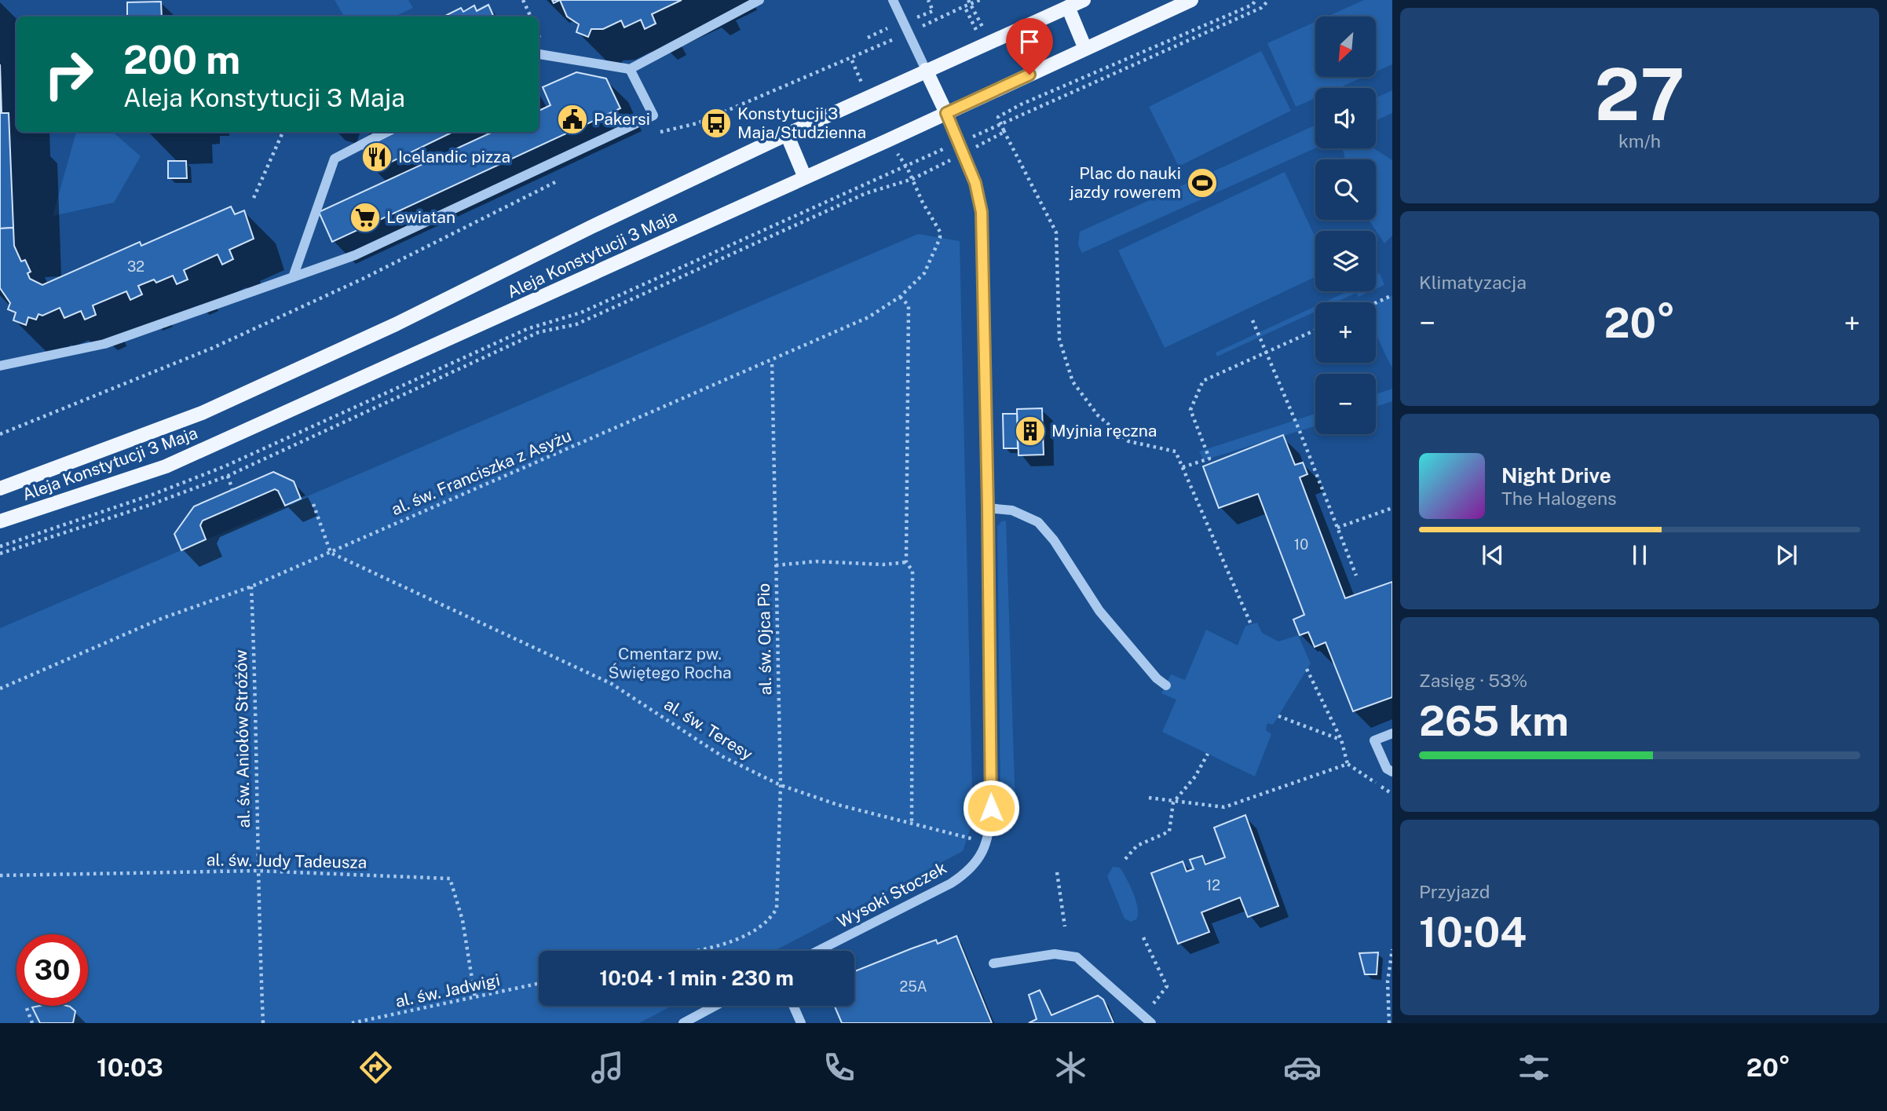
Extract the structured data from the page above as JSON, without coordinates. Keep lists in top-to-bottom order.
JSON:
{
  "streets": {
    "main road": ["Aleja Konstytucji 3 Maja"],
    "street": ["Wysoki Stoczek"],
    "path": [
      "al. św. Franciszka z Asyżu",
      "al. św. Ojca Pio",
      "al. św. Teresy",
      "al. św. Aniołów Stróżów",
      "al. św. Judy Tadeusza",
      "al. św. Jadwigi"
    ]
  },
  "crossings": [
    ["al. św. Franciszka z Asyżu", "al. św. Ojca Pio"],
    ["al. św. Franciszka z Asyżu", "al. św. Teresy"],
    ["al. św. Franciszka z Asyżu", "al. św. Aniołów Stróżów"],
    ["al. św. Ojca Pio", "al. św. Teresy"],
    ["al. św. Aniołów Stróżów", "al. św. Judy Tadeusza"],
    ["al. św. Judy Tadeusza", "al. św. Jadwigi"]
  ],
  "parks": ["Cmentarz pw. Świętego Rocha"],
  "places": {
    "public building": ["Pakersi"],
    "bus stop": ["Konstytucji 3 Maja/Studzienna"],
    "restaurant": ["Icelandic pizza"],
    "sports": ["Plac do nauki jazdy rowerem"],
    "supermarket": ["Lewiatan"],
    "building": ["Myjnia ręczna"]
  },
  "house_numbers": [
    "32",
    "10",
    "12",
    "25A"
  ],
  "north": "bottom left",
  "page": {
    "tile": [
      ["27", "km/h"],
      "Klimatyzacja",
      ["Zasięg · 53%", "265 km"],
      ["Przyjazd", "10:04"]
    ],
    "map_buttons": ["+", "−"],
    "turn": ["200 m", "Aleja Konstytucji 3 Maja"],
    "heat": ["−", "20°", "+"],
    "song": ["Night Drive", "The Halogens"],
    "limit": "30",
    "trip": "10:04 · 1 min · 230 m",
    "tabs": ["10:03", "20°"]
  }
}
